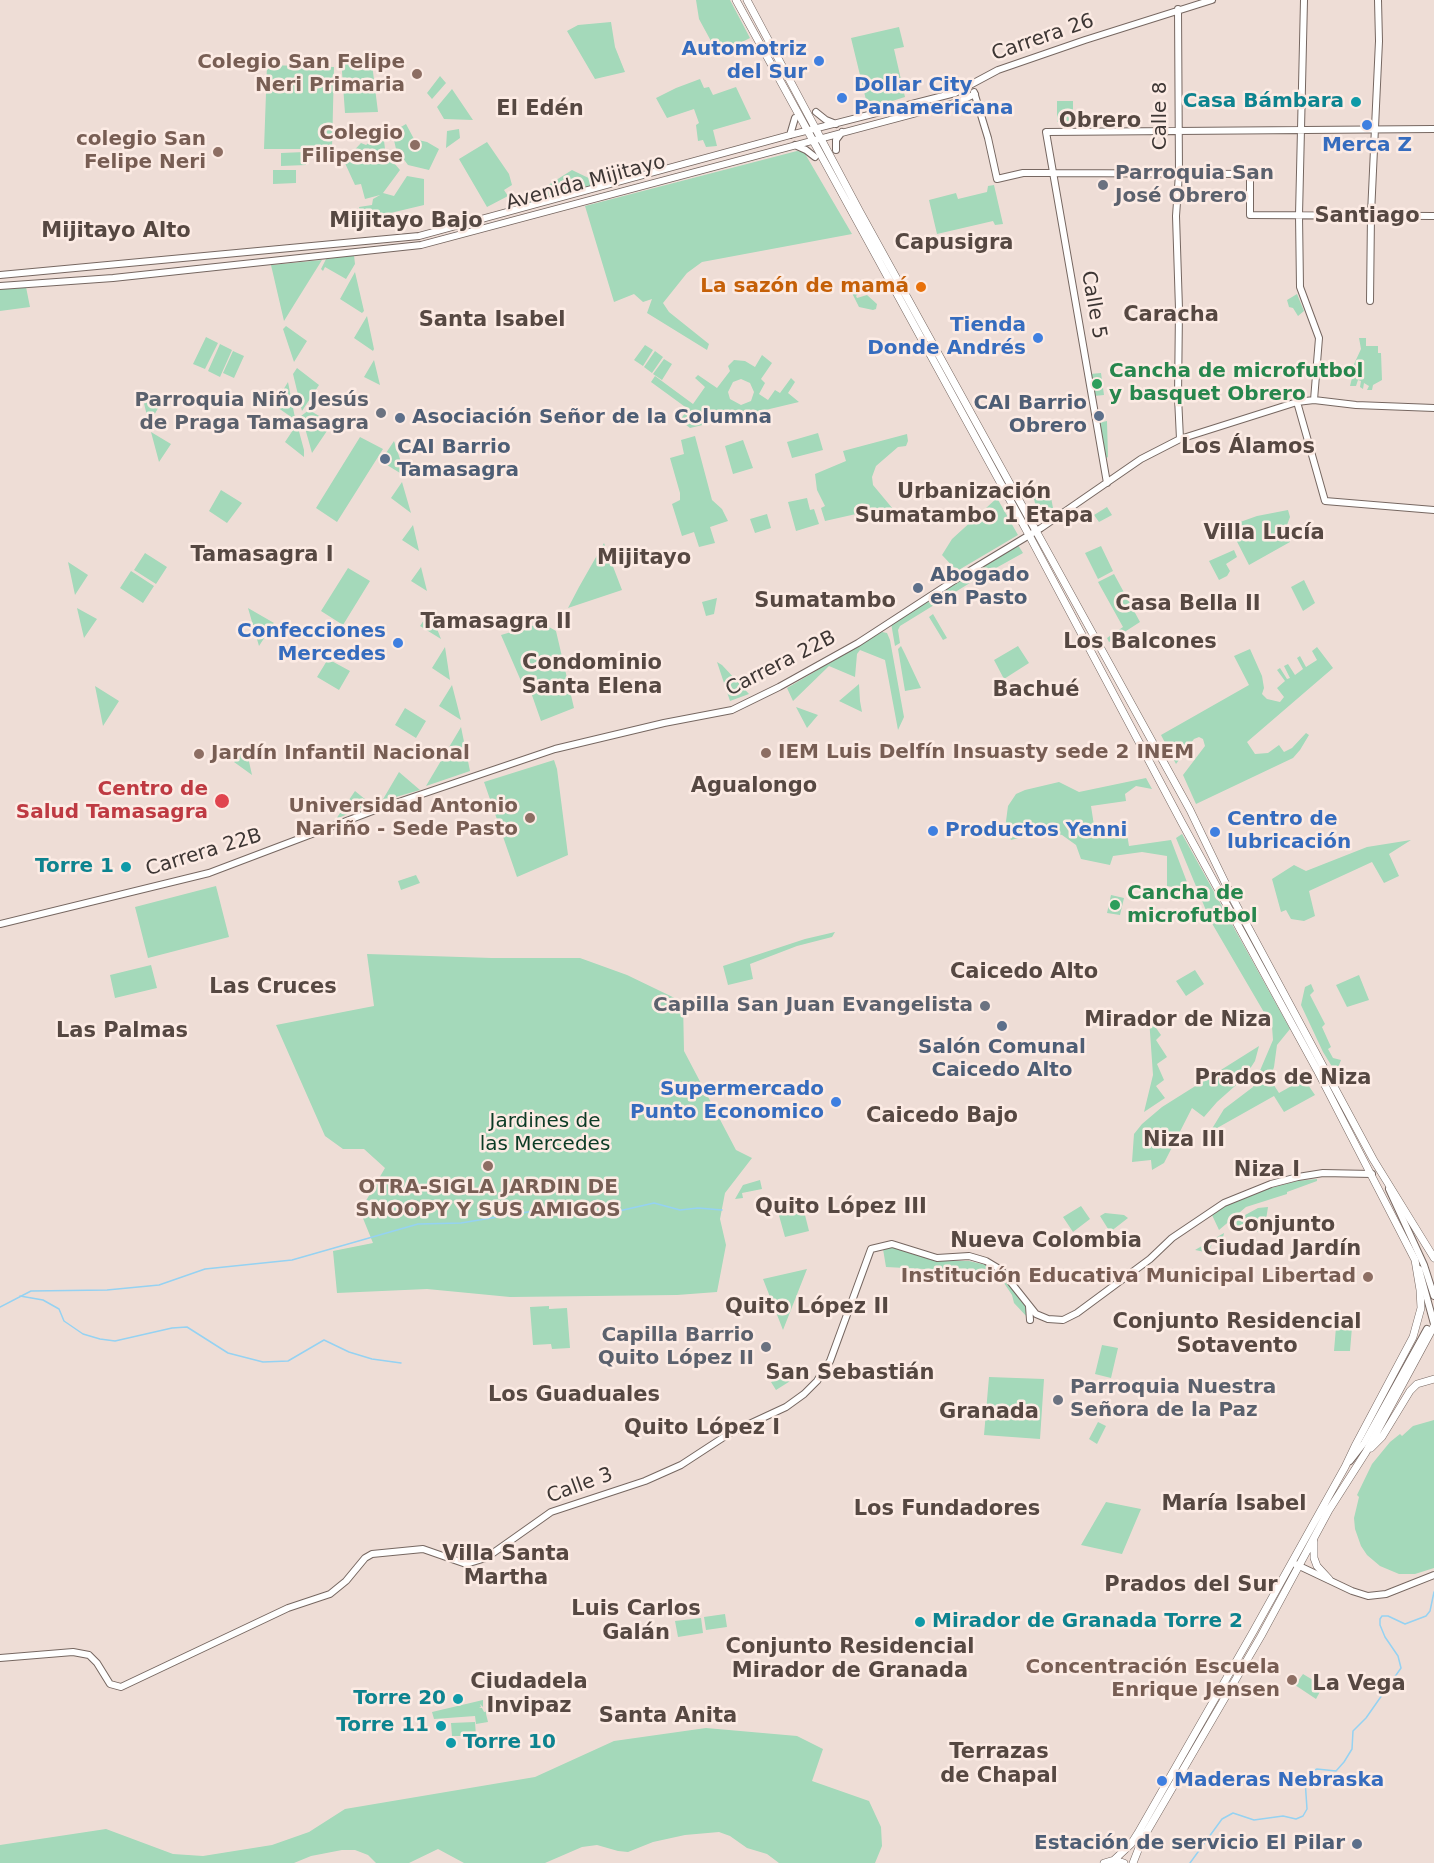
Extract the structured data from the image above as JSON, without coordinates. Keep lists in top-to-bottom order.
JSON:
{
  "streets": {
    "street": [
      "Carrera 26",
      "Calle 8",
      "Avenida Mijitayo",
      "Calle 5",
      "Carrera 22B",
      "Calle 3"
    ]
  },
  "crossings": [
    ["Carrera 26", "Calle 8"],
    ["Carrera 26", "Avenida Mijitayo"],
    ["Calle 8", "Calle 5"],
    ["Calle 8", "Carrera 22B"],
    ["Calle 5", "Carrera 22B"]
  ],
  "districts": [
    "El Edén",
    "Obrero",
    "Santiago",
    "Mijitayo Bajo",
    "Mijitayo Alto",
    "Capusigra",
    "Caracha",
    "Santa Isabel",
    "Los Álamos",
    "Urbanización Sumatambo 1 Etapa",
    "Villa Lucía",
    "Tamasagra I",
    "Mijitayo",
    "Sumatambo",
    "Casa Bella II",
    "Tamasagra II",
    "Los Balcones",
    "Condominio Santa Elena",
    "Bachué",
    "Agualongo",
    "Caicedo Alto",
    "Las Cruces",
    "Mirador de Niza",
    "Las Palmas",
    "Prados de Niza",
    "Caicedo Bajo",
    "Niza III",
    "Niza I",
    "Quito López III",
    "Conjunto Ciudad Jardín",
    "Nueva Colombia",
    "Quito López II",
    "Conjunto Residencial Sotavento",
    "San Sebastián",
    "Los Guaduales",
    "Granada",
    "Quito López I",
    "María Isabel",
    "Los Fundadores",
    "Villa Santa Martha",
    "Prados del Sur",
    "Luis Carlos Galán",
    "Conjunto Residencial Mirador de Granada",
    "Ciudadela Invipaz",
    "La Vega",
    "Santa Anita",
    "Terrazas de Chapal"
  ],
  "parks": ["Jardines de las Mercedes"],
  "places": [
    "Automotriz del Sur",
    "Colegio San Felipe Neri Primaria",
    "Dollar City Panamericana",
    "Casa Bámbara",
    "Merca Z",
    "Colegio Filipense",
    "colegio San Felipe Neri",
    "Parroquia San José Obrero",
    "La sazón de mamá",
    "Tienda Donde Andrés",
    "Cancha de microfutbol y basquet Obrero",
    "Parroquia Niño Jesús de Praga Tamasagra",
    "CAI Barrio Obrero",
    "Asociación Señor de la Columna",
    "CAI Barrio Tamasagra",
    "Abogado en Pasto",
    "Confecciones Mercedes",
    "IEM Luis Delfín Insuasty sede 2 INEM",
    "Jardín Infantil Nacional",
    "Centro de Salud Tamasagra",
    "Universidad Antonio Nariño - Sede Pasto",
    "Productos Yenni",
    "Centro de lubricación",
    "Torre 1",
    "Cancha de microfutbol",
    "Capilla San Juan Evangelista",
    "Salón Comunal Caicedo Alto",
    "Supermercado Punto Economico",
    "OTRA-SIGLA JARDIN DE SNOOPY Y SUS AMIGOS",
    "Institución Educativa Municipal Libertad",
    "Capilla Barrio Quito López II",
    "Parroquia Nuestra Señora de la Paz",
    "Mirador de Granada Torre 2",
    "Concentración Escuela Enrique Jensen",
    "Torre 20",
    "Torre 11",
    "Torre 10",
    "Maderas Nebraska",
    "Estación de servicio El Pilar"
  ]
}
